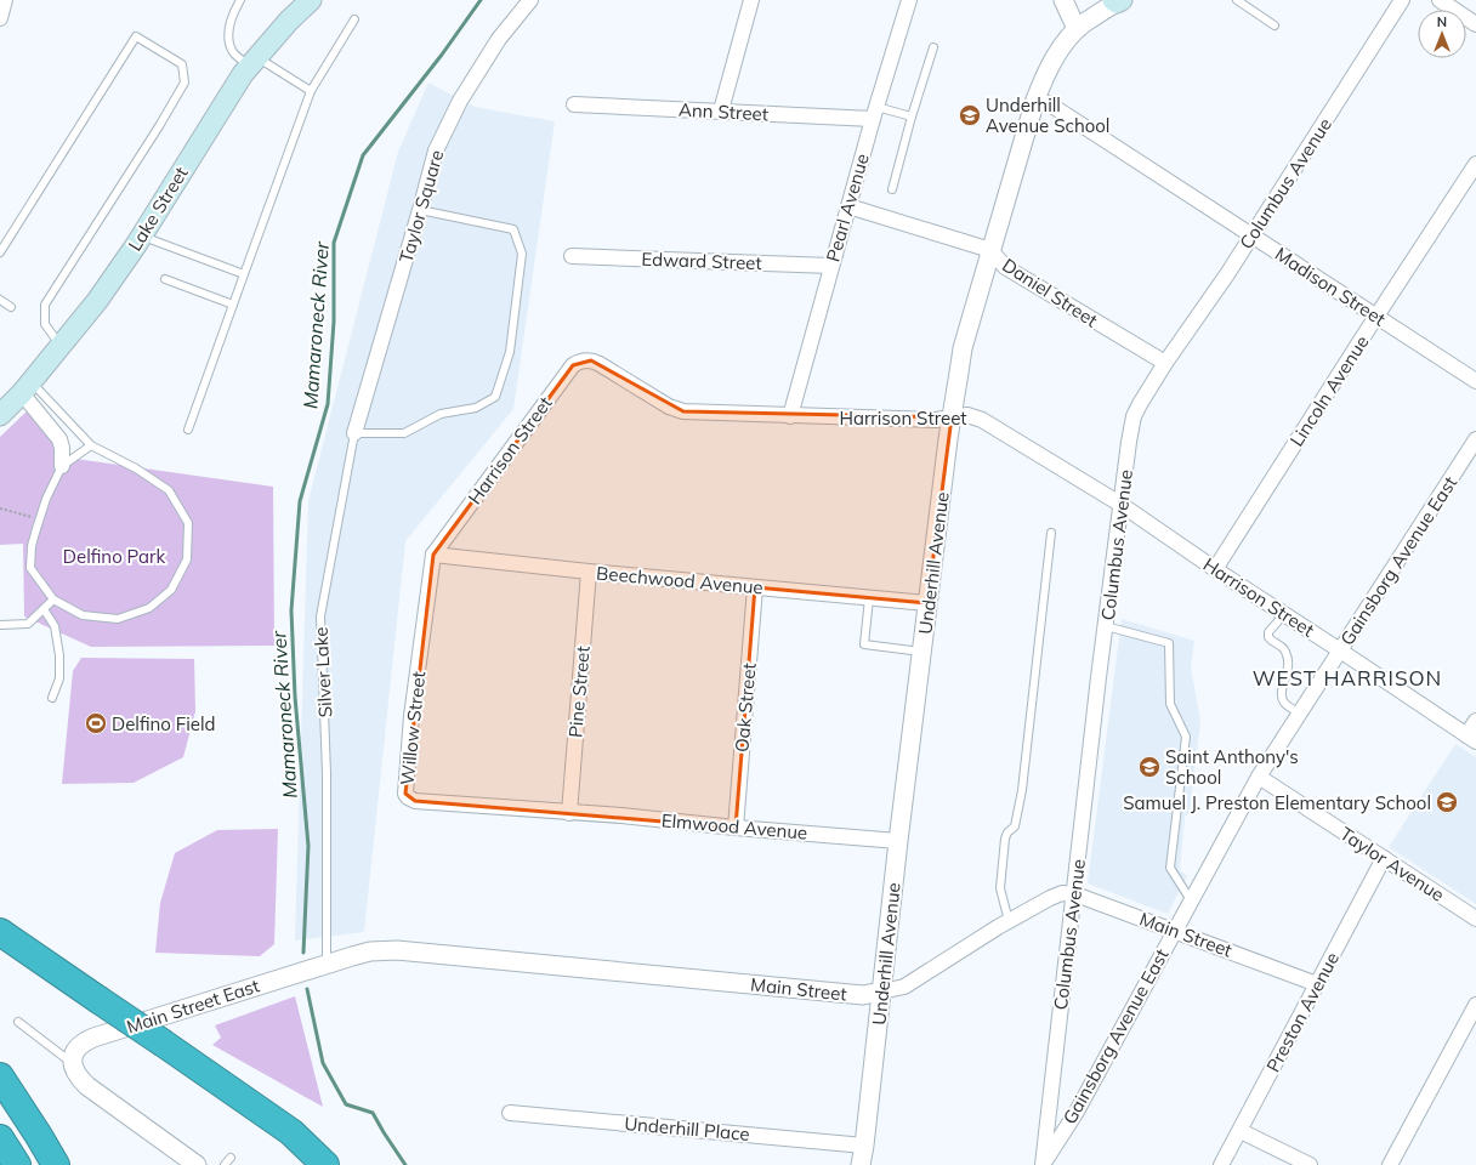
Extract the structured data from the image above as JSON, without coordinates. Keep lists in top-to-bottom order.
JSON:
{
  "streets": {
    "main road": ["Lake Street"],
    "street": [
      "Ann Street",
      "Columbus Avenue",
      "Taylor Square",
      "Pearl Avenue",
      "Edward Street",
      "Madison Street",
      "Daniel Street",
      "Lincoln Avenue",
      "Harrison Street",
      "Gainsborg Avenue East",
      "Underhill Avenue",
      "Beechwood Avenue",
      "Pine Street",
      "Oak Street",
      "Willow Street",
      "Elmwood Avenue",
      "Taylor Avenue",
      "Main Street",
      "Main Street East",
      "Preston Avenue",
      "Underhill Place"
    ],
    "lane": ["Silver Lake"]
  },
  "crossings": [
    ["Ann Street", "Pearl Avenue"],
    ["Columbus Avenue", "Madison Street"],
    ["Columbus Avenue", "Daniel Street"],
    ["Columbus Avenue", "Harrison Street"],
    ["Columbus Avenue", "Gainsborg Avenue East"],
    ["Columbus Avenue", "Main Street"],
    ["Taylor Square", "Silver Lake"],
    ["Pearl Avenue", "Edward Street"],
    ["Pearl Avenue", "Daniel Street"],
    ["Pearl Avenue", "Harrison Street"],
    ["Madison Street", "Lincoln Avenue"],
    ["Madison Street", "Underhill Avenue"],
    ["Daniel Street", "Underhill Avenue"],
    ["Lincoln Avenue", "Harrison Street"],
    ["Harrison Street", "Gainsborg Avenue East"],
    ["Harrison Street", "Underhill Avenue"],
    ["Harrison Street", "Beechwood Avenue"],
    ["Harrison Street", "Willow Street"],
    ["Gainsborg Avenue East", "Taylor Avenue"],
    ["Gainsborg Avenue East", "Main Street"],
    ["Underhill Avenue", "Beechwood Avenue"],
    ["Underhill Avenue", "Elmwood Avenue"],
    ["Underhill Avenue", "Main Street"],
    ["Underhill Avenue", "Underhill Place"],
    ["Beechwood Avenue", "Pine Street"],
    ["Beechwood Avenue", "Oak Street"],
    ["Beechwood Avenue", "Willow Street"],
    ["Silver Lake", "Main Street"],
    ["Silver Lake", "Main Street East"],
    ["Pine Street", "Willow Street"],
    ["Pine Street", "Elmwood Avenue"],
    ["Oak Street", "Elmwood Avenue"],
    ["Willow Street", "Elmwood Avenue"],
    ["Taylor Avenue", "Preston Avenue"],
    ["Main Street", "Main Street East"],
    ["Main Street", "Preston Avenue"]
  ],
  "districts": ["WEST HARRISON"],
  "water": ["Mamaroneck River"],
  "parks": ["Delfino Park"],
  "places": {
    "school or university": ["Underhill Avenue School", "Saint Anthony's School", "Samuel J. Preston Elementary School"],
    "sports": ["Delfino Field"]
  },
  "north": "top"
}
